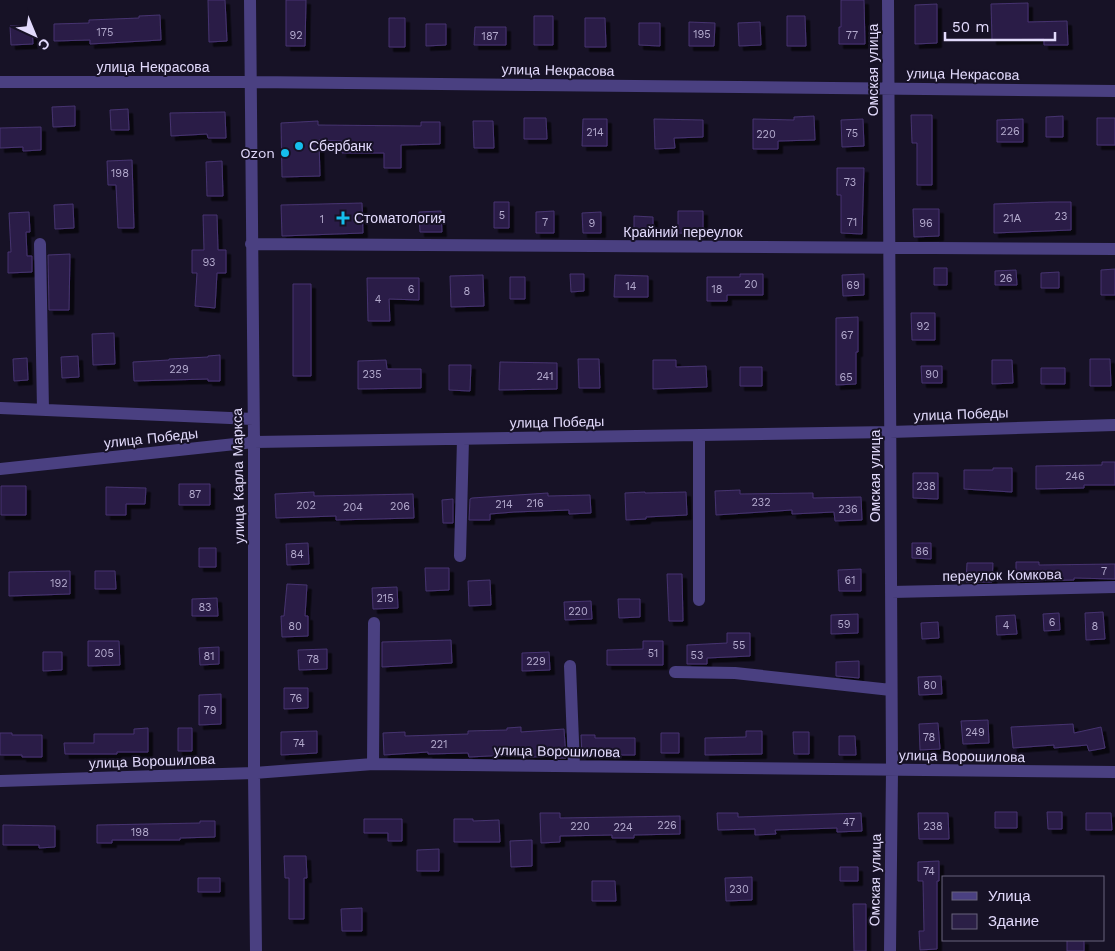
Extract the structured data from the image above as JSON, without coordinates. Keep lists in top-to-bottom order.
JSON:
{
  "streets": {
    "street": [
      "улица Некрасова",
      "Омская улица",
      "Крайний переулок",
      "улица Победы",
      "улица Карла Маркса",
      "переулок Комкова",
      "улица Ворошилова"
    ]
  },
  "crossings": [
    ["улица Некрасова", "Омская улица"],
    ["улица Некрасова", "улица Карла Маркса"],
    ["Омская улица", "Крайний переулок"],
    ["Омская улица", "улица Победы"],
    ["Омская улица", "переулок Комкова"],
    ["Омская улица", "улица Ворошилова"],
    ["Крайний переулок", "улица Карла Маркса"],
    ["улица Победы", "улица Карла Маркса"],
    ["улица Карла Маркса", "улица Ворошилова"]
  ],
  "places": {
    "other": ["Сбербанк", "Ozon"],
    "health": ["Стоматология"]
  },
  "house_numbers": [
    "175",
    "195",
    "92",
    "77",
    "187",
    "226",
    "214",
    "75",
    "220",
    "198",
    "73",
    "5",
    "23",
    "21А",
    "1",
    "7",
    "71",
    "9",
    "96",
    "93",
    "26",
    "20",
    "69",
    "14",
    "6",
    "18",
    "8",
    "4",
    "92",
    "67",
    "229",
    "235",
    "90",
    "241",
    "65",
    "246",
    "238",
    "87",
    "232",
    "216",
    "214",
    "202",
    "206",
    "204",
    "236",
    "86",
    "84",
    "7",
    "61",
    "192",
    "215",
    "83",
    "220",
    "6",
    "59",
    "4",
    "80",
    "8",
    "55",
    "205",
    "51",
    "53",
    "81",
    "78",
    "229",
    "80",
    "76",
    "79",
    "249",
    "78",
    "74",
    "221",
    "47",
    "226",
    "220",
    "238",
    "224",
    "198",
    "74",
    "230"
  ],
  "legend": ["Улица", "Здание"],
  "scale_bar": "50 m",
  "north": "bottom right"
}
